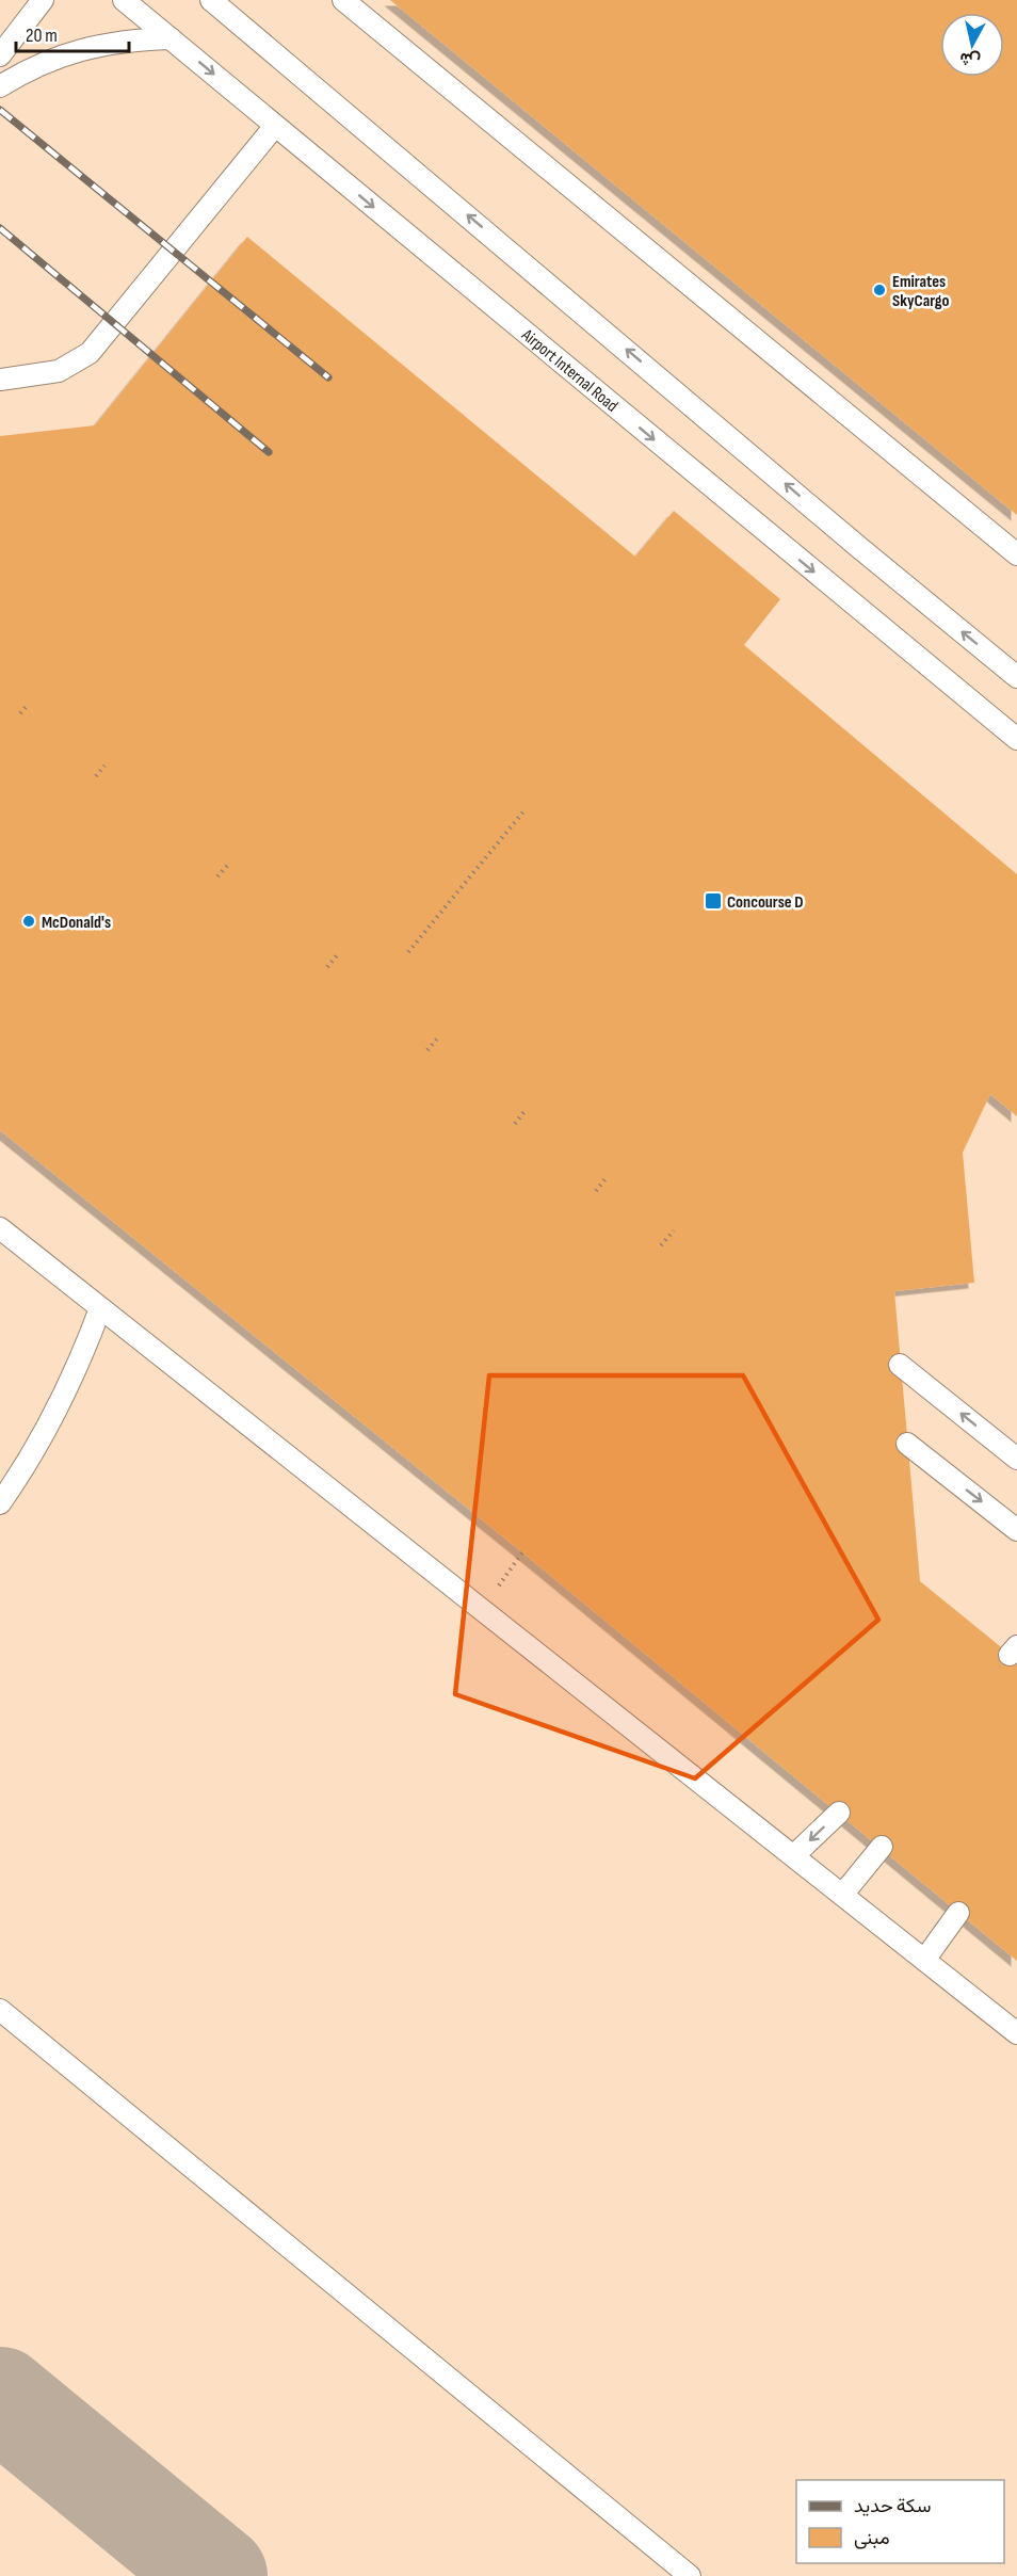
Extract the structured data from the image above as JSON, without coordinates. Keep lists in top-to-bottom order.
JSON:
{
  "streets": {
    "lane": ["Airport Internal Road"]
  },
  "places": {
    "other": ["Emirates SkyCargo", "McDonald's"],
    "transit": ["Concourse D"]
  },
  "legend": ["سكة حديد", "مبنى"],
  "scale_bar": "20 m",
  "north": "bottom"
}
